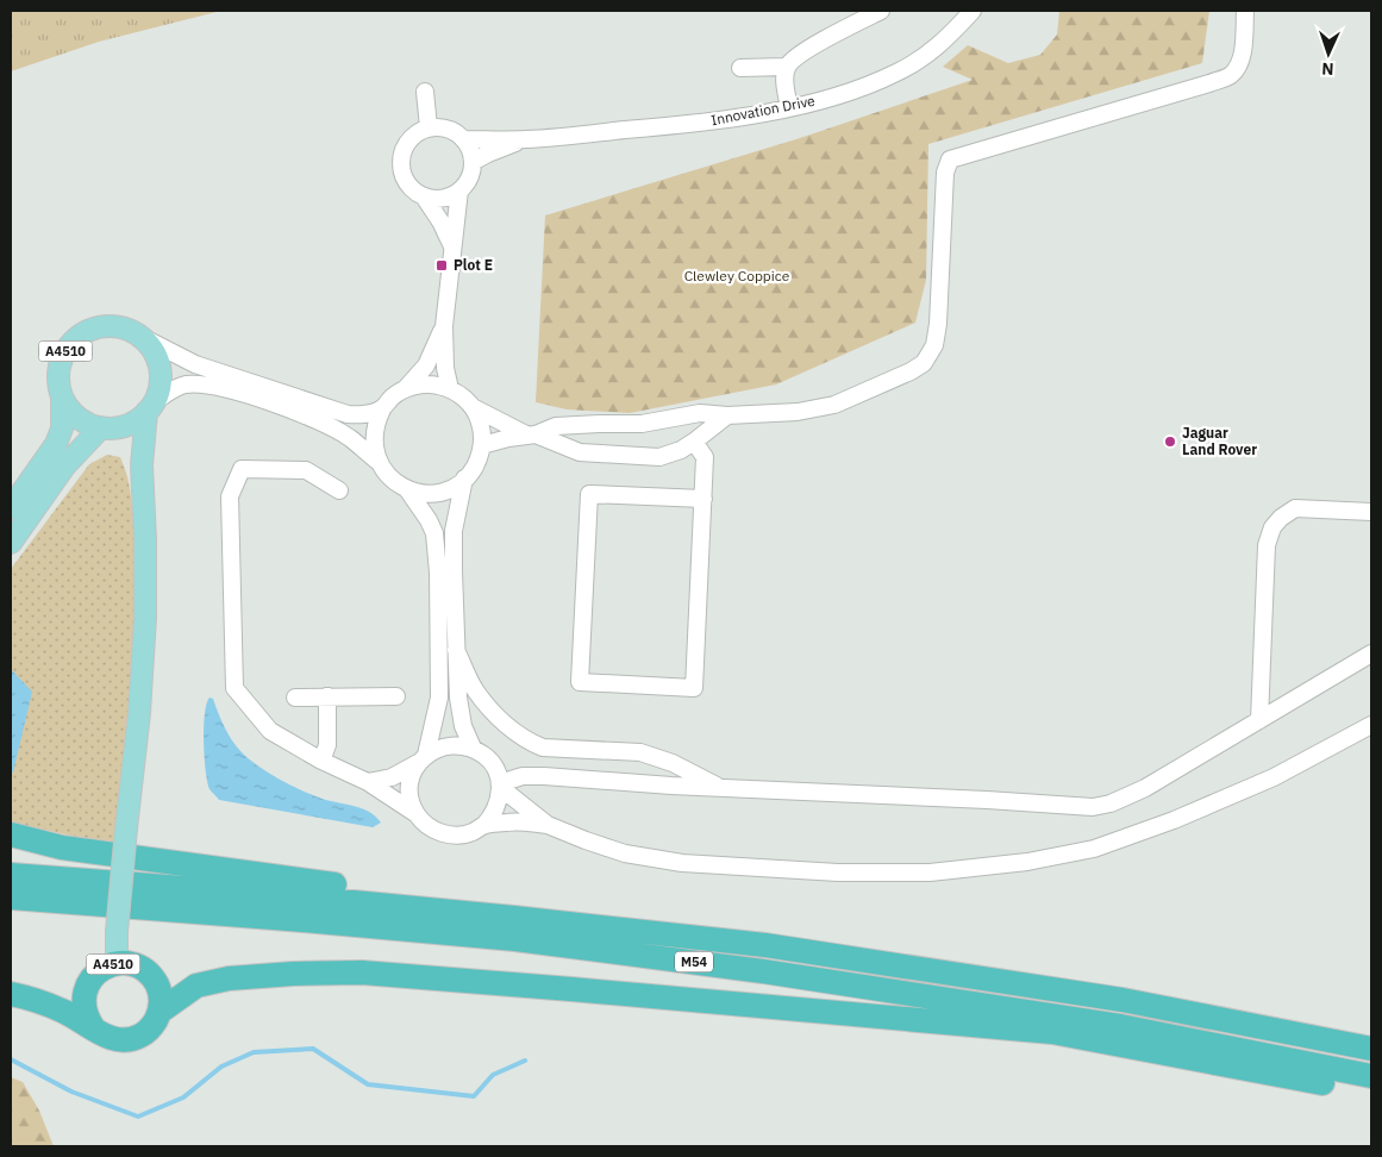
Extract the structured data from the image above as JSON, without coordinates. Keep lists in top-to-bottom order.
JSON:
{
  "streets": {
    "highway": ["A4510", "M54"],
    "street": ["Innovation Drive"]
  },
  "parks": ["Clewley Coppice"],
  "places": {
    "transit": ["Plot E"],
    "other": ["Jaguar Land Rover"]
  },
  "north": "bottom"
}
